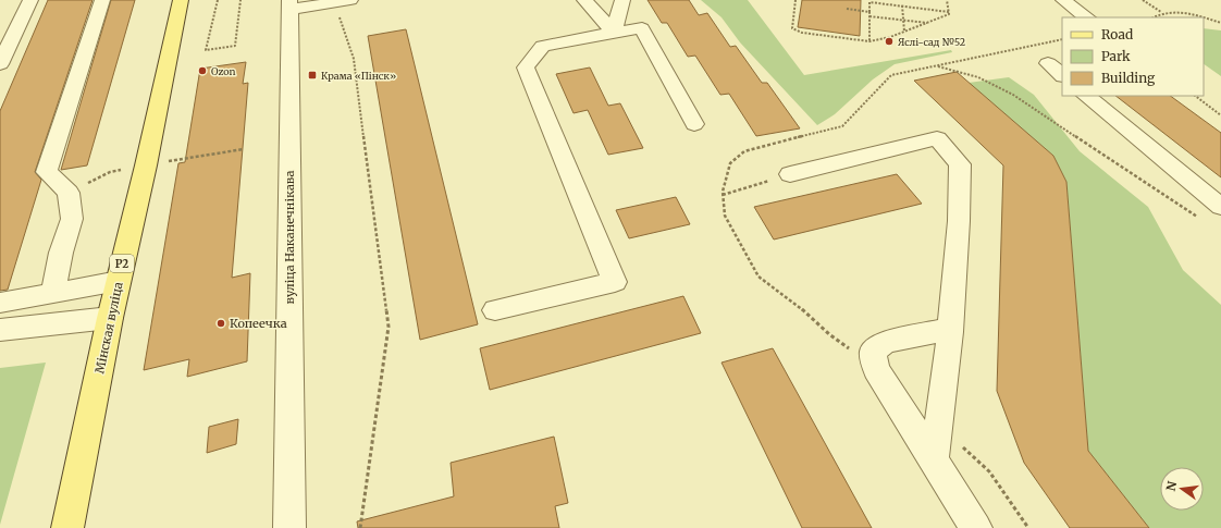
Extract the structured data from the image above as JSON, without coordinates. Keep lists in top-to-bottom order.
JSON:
{
  "streets": {
    "main road": ["Р2", "Мінская вуліца"],
    "street": ["вуліца Наканечнікава"]
  },
  "places": {
    "other": ["Яслі-сад №52", "Ozon", "Копеечка"],
    "transit": ["Крама «Пінск»"]
  },
  "legend": ["Road", "Park", "Building"],
  "north": "left"
}
